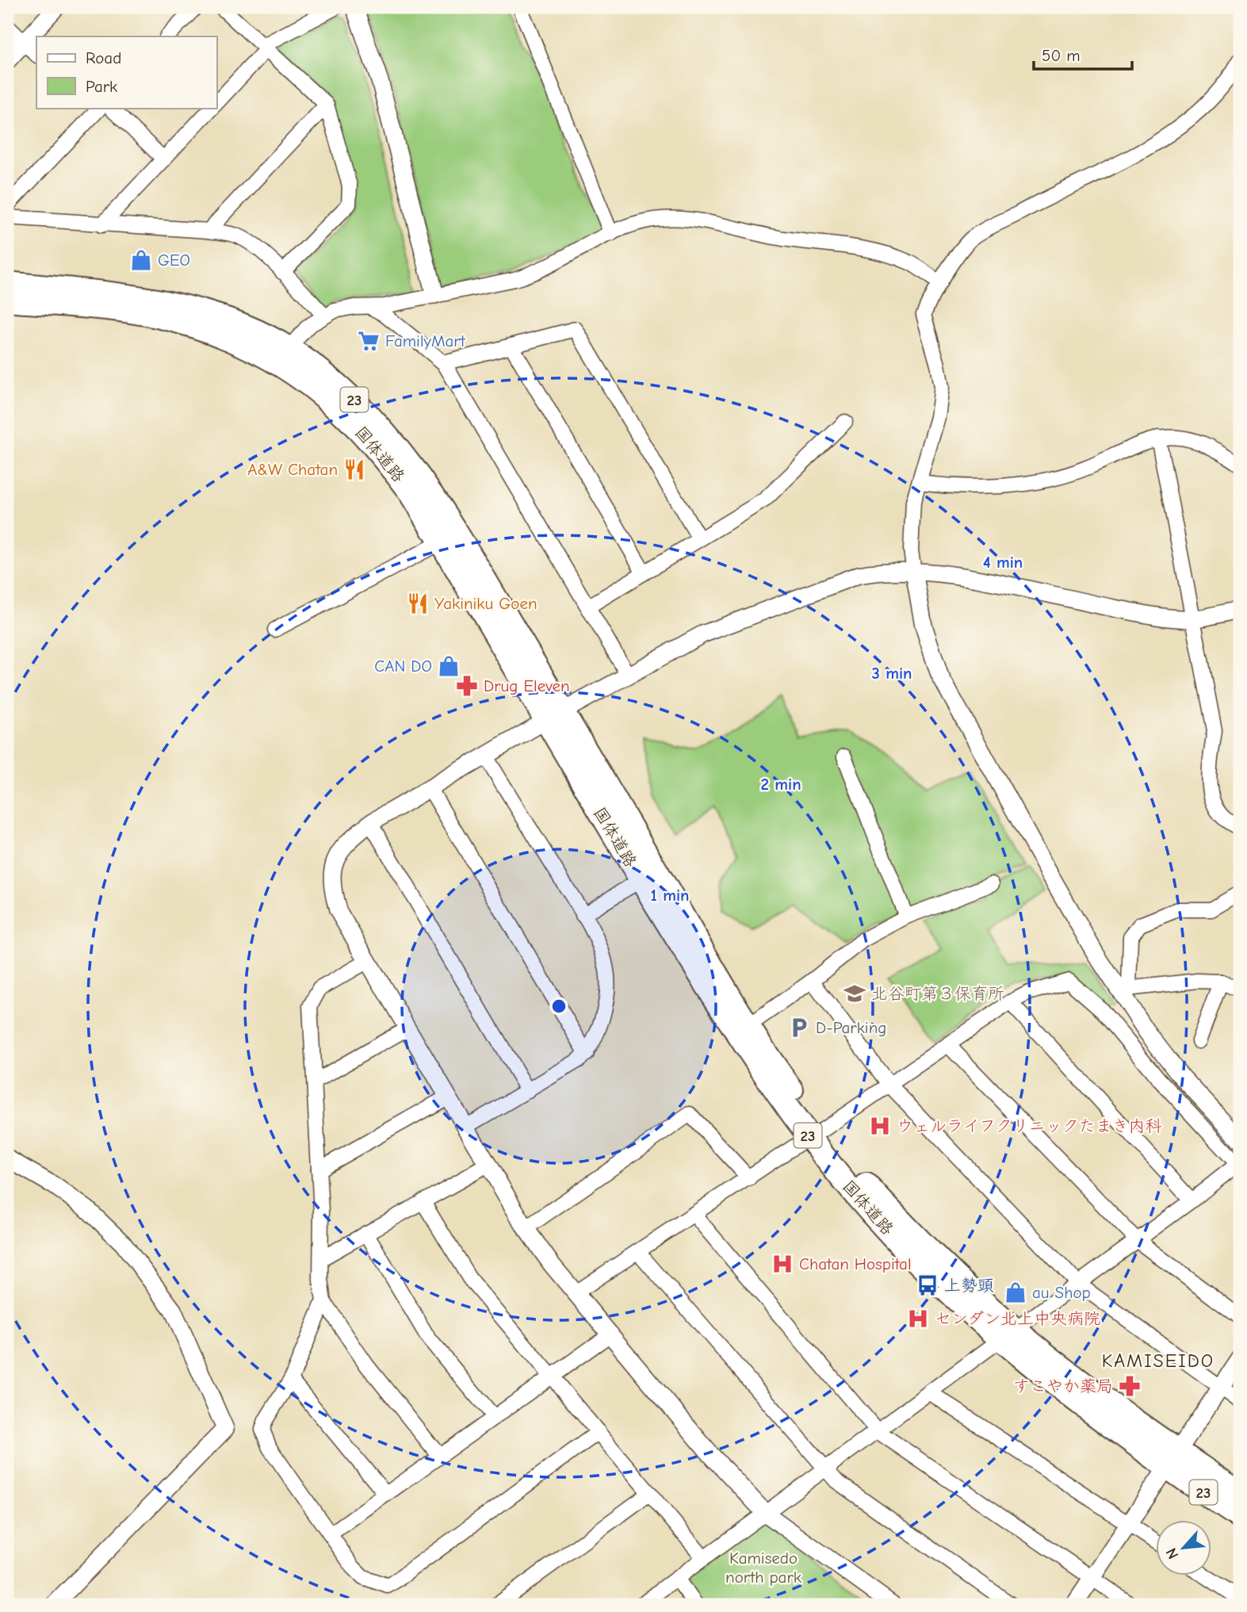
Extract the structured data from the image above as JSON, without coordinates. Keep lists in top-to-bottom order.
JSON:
{
  "streets": {
    "main road": ["23", "国体道路"]
  },
  "districts": ["KAMISEIDO"],
  "parks": ["Kamisedo north park"],
  "places": {
    "shop": ["GEO", "CAN DO", "au Shop"],
    "supermarket": ["FamilyMart"],
    "restaurant": ["A&W Chatan", "Yakiniku Goen"],
    "pharmacy": ["Drug Eleven", "すこやか薬局"],
    "school or university": ["北谷町第３保育所"],
    "parking": ["D-Parking"],
    "hospital": ["ウェルライフクリニックたまき内科", "Chatan Hospital", "センダン北上中央病院"],
    "bus stop": ["上勢頭"]
  },
  "legend": ["Road", "Park"],
  "scale_bar": "50 m",
  "north": "bottom left",
  "rings": [
    "4 min",
    "3 min",
    "2 min",
    "1 min"
  ]
}
